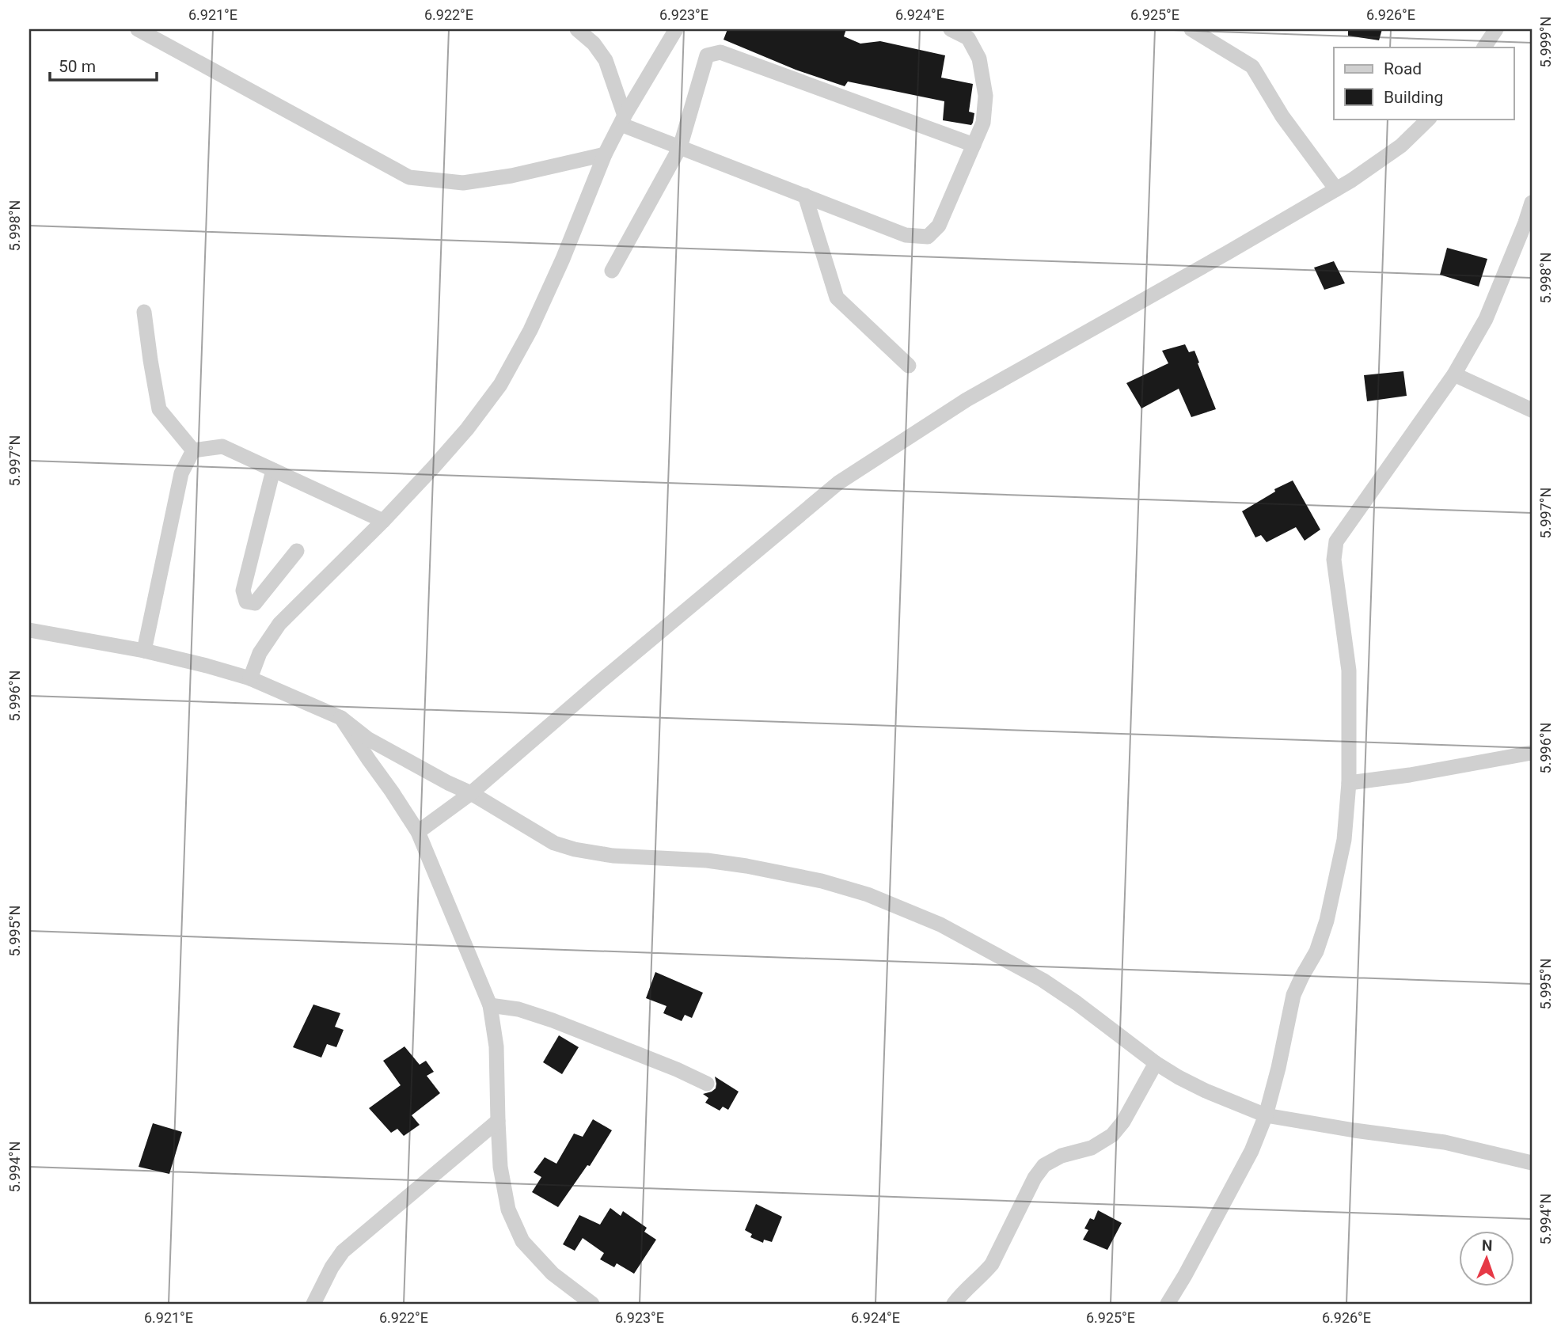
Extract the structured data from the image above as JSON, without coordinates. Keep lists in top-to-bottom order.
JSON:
{
  "legend": ["Road", "Building"],
  "scale_bar": "50 m",
  "north": "top",
  "coordinates": [
    "6.921°E",
    "6.922°E",
    "6.923°E",
    "6.924°E",
    "6.925°E",
    "6.926°E",
    "5.999°N",
    "5.998°N",
    "5.997°N",
    "5.996°N",
    "5.995°N",
    "5.994°N"
  ]
}
